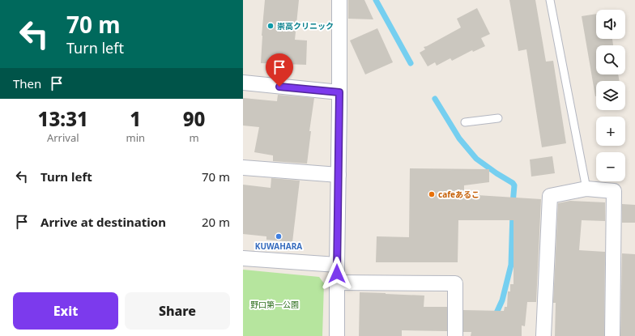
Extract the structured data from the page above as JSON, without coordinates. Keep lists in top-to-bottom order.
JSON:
{
  "parks": ["野口第一公園"],
  "places": ["崇高クリニック", "cafeあるこ", "KUWAHARA"],
  "page": {
    "turn": ["70 m", "Turn left"],
    "map_buttons": ["+", "−"],
    "then": "Then",
    "eta": [
      "13:31",
      "Arrival",
      "1",
      "min",
      "90",
      "m"
    ],
    "list": [
      {
        "name": "Turn left",
        "value": "70 m"
      },
      {
        "name": "Arrive at destination",
        "value": "20 m"
      }
    ],
    "buttons": ["Exit", "Share"]
  }
}
